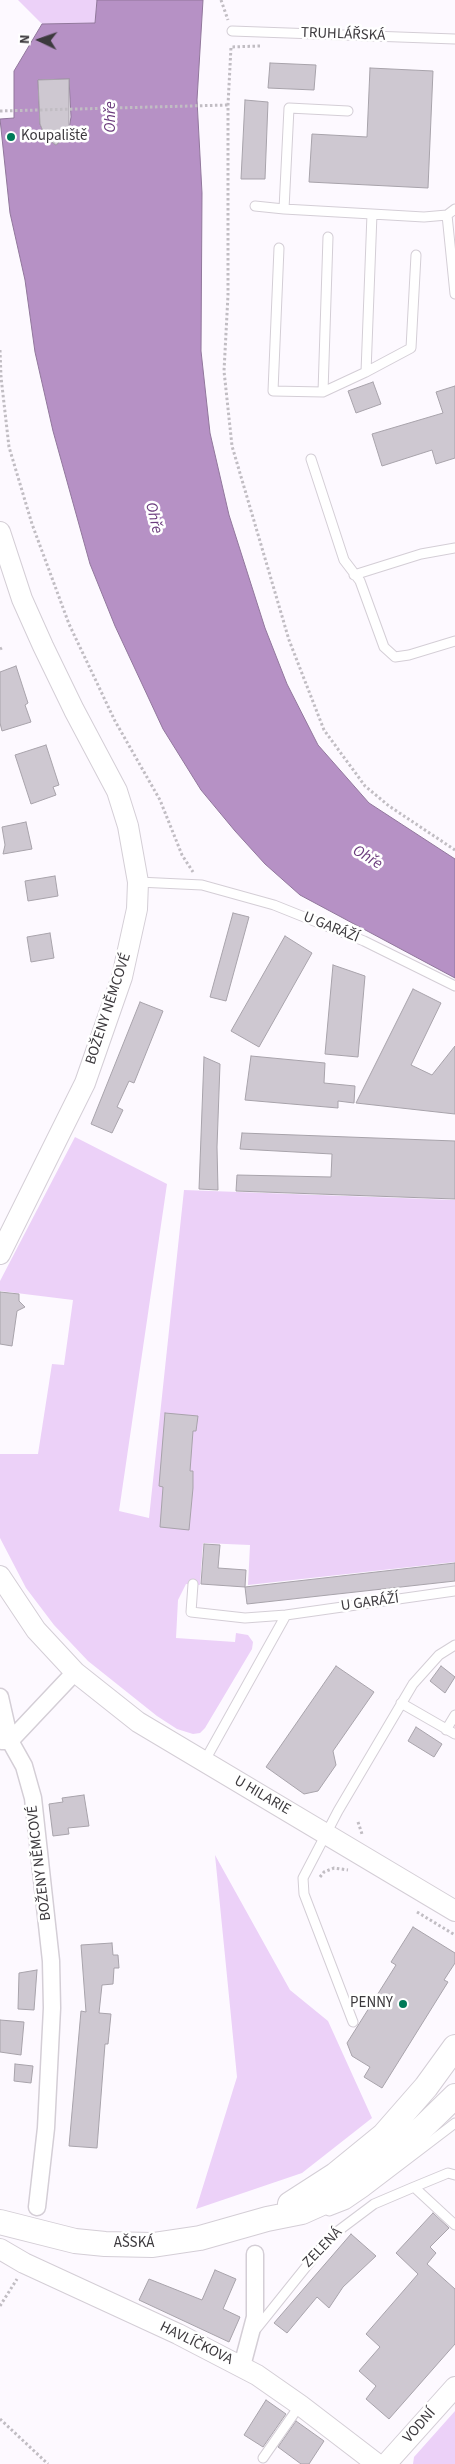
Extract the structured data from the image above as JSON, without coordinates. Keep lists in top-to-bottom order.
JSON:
{
  "streets": {
    "main road": ["AŠSKÁ"],
    "street": [
      "BOŽENY NĚMCOVÉ",
      "U HILARIE",
      "ZELENÁ",
      "HAVLÍČKOVA",
      "VODNÍ"
    ],
    "lane": ["TRUHLÁŘSKÁ", "U GARÁŽÍ"]
  },
  "crossings": [
    ["U GARÁŽÍ", "BOŽENY NĚMCOVÉ"],
    ["ZELENÁ", "HAVLÍČKOVA"]
  ],
  "water": ["Ohře"],
  "places": ["Koupaliště", "PENNY"],
  "north": "left"
}
